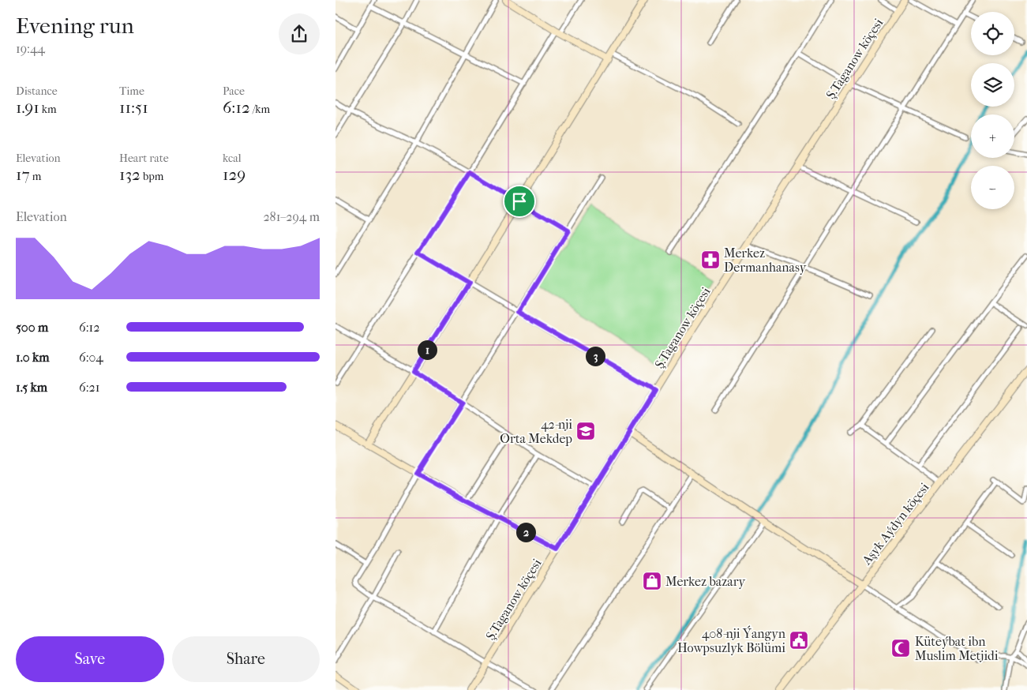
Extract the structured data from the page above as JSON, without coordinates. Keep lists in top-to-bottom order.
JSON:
{
  "streets": {
    "street": ["Ş.Taganow köçesi", "Aşyk Aýdyn köçesi"]
  },
  "places": {
    "pharmacy": ["Merkez Dermanhanasy"],
    "school or university": ["42-nji Orta Mekdep"],
    "shop": ["Merkez bazary"],
    "public building": ["408-nji Ýangyn Howpsuzlyk Bölümi"],
    "mosque": ["Küteýbat ibn Muslim Metjidi"]
  },
  "page": {
    "heading": ["Evening run", "19:44"],
    "map_buttons": ["+", "−"],
    "stats": [
      ["Distance", "1.91 km"],
      ["Time", "11:51"],
      ["Pace", "6:12 /km"],
      ["Elevation", "17 m"],
      ["Heart rate", "132 bpm"],
      ["kcal", "129"]
    ],
    "chart": ["Elevation", "281–294 m"],
    "list": [
      {
        "name": "500 m",
        "note": "6:12"
      },
      {
        "name": "1.0 km",
        "note": "6:04"
      },
      {
        "name": "1.5 km",
        "note": "6:21"
      }
    ],
    "pins": ["1", "3", "2"],
    "buttons": ["Save", "Share"]
  }
}
